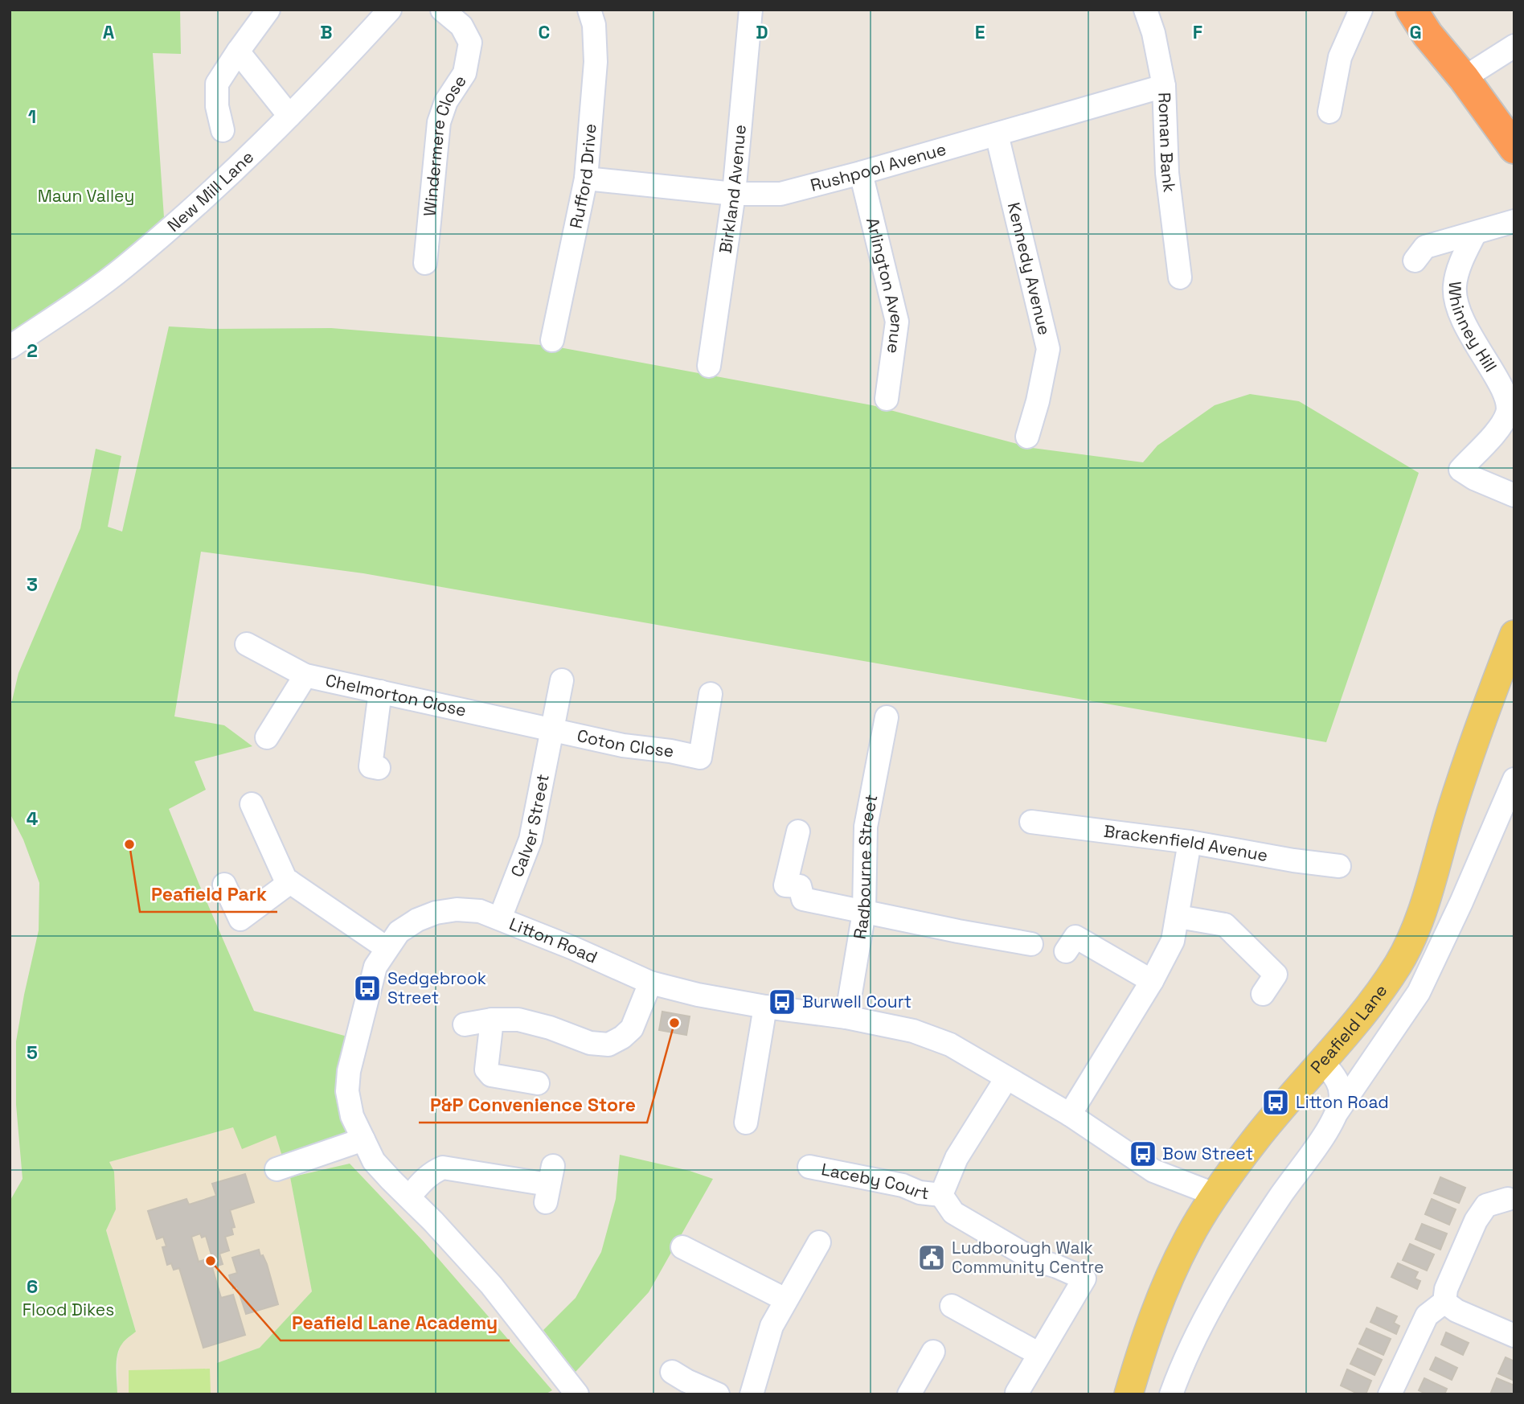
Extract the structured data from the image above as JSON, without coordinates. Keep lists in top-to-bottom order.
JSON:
{
  "streets": {
    "main road": ["Peafield Lane"],
    "street": [
      "Roman Bank",
      "Windermere Close",
      "Rushpool Avenue",
      "Rufford Drive",
      "Birkland Avenue",
      "New Mill Lane",
      "Kennedy Avenue",
      "Arlington Avenue",
      "Whinney Hill",
      "Chelmorton Close",
      "Coton Close",
      "Calver Street",
      "Brackenfield Avenue",
      "Radbourne Street",
      "Litton Road",
      "Laceby Court"
    ]
  },
  "crossings": [
    ["Roman Bank", "Rushpool Avenue"],
    ["Rushpool Avenue", "Rufford Drive"],
    ["Rushpool Avenue", "Birkland Avenue"],
    ["Rushpool Avenue", "Kennedy Avenue"],
    ["Rushpool Avenue", "Arlington Avenue"],
    ["Chelmorton Close", "Coton Close"],
    ["Chelmorton Close", "Calver Street"],
    ["Coton Close", "Calver Street"],
    ["Calver Street", "Litton Road"],
    ["Radbourne Street", "Litton Road"],
    ["Litton Road", "Peafield Lane"]
  ],
  "parks": ["Maun Valley", "Flood Dikes"],
  "places": {
    "other": ["Peafield Park", "P&P Convenience Store", "Peafield Lane Academy"],
    "bus stop": [
      "Sedgebrook Street",
      "Burwell Court",
      "Litton Road",
      "Bow Street"
    ],
    "public building": ["Ludborough Walk Community Centre"]
  },
  "grid": {
    "columns": [
      "A",
      "B",
      "C",
      "D",
      "E",
      "F",
      "G"
    ],
    "rows": [
      "1",
      "2",
      "3",
      "4",
      "5",
      "6"
    ]
  }
}
